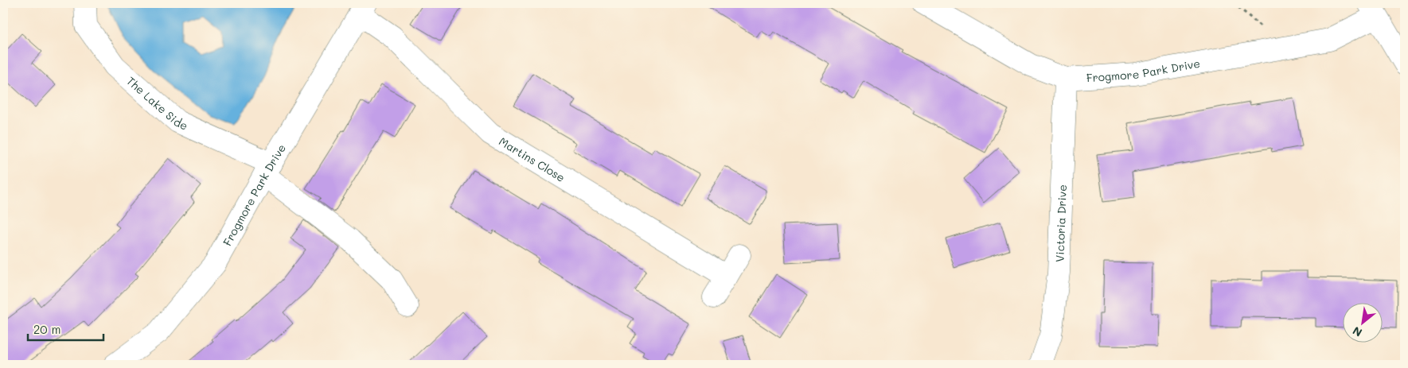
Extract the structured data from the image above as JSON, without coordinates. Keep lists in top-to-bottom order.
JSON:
{
  "streets": {
    "street": [
      "Frogmore Park Drive",
      "The Lake Side",
      "Martins Close",
      "Victoria Drive"
    ]
  },
  "crossings": [
    ["Frogmore Park Drive", "The Lake Side"],
    ["Frogmore Park Drive", "Martins Close"],
    ["Frogmore Park Drive", "Victoria Drive"]
  ],
  "scale_bar": "20 m",
  "north": "bottom left"
}
